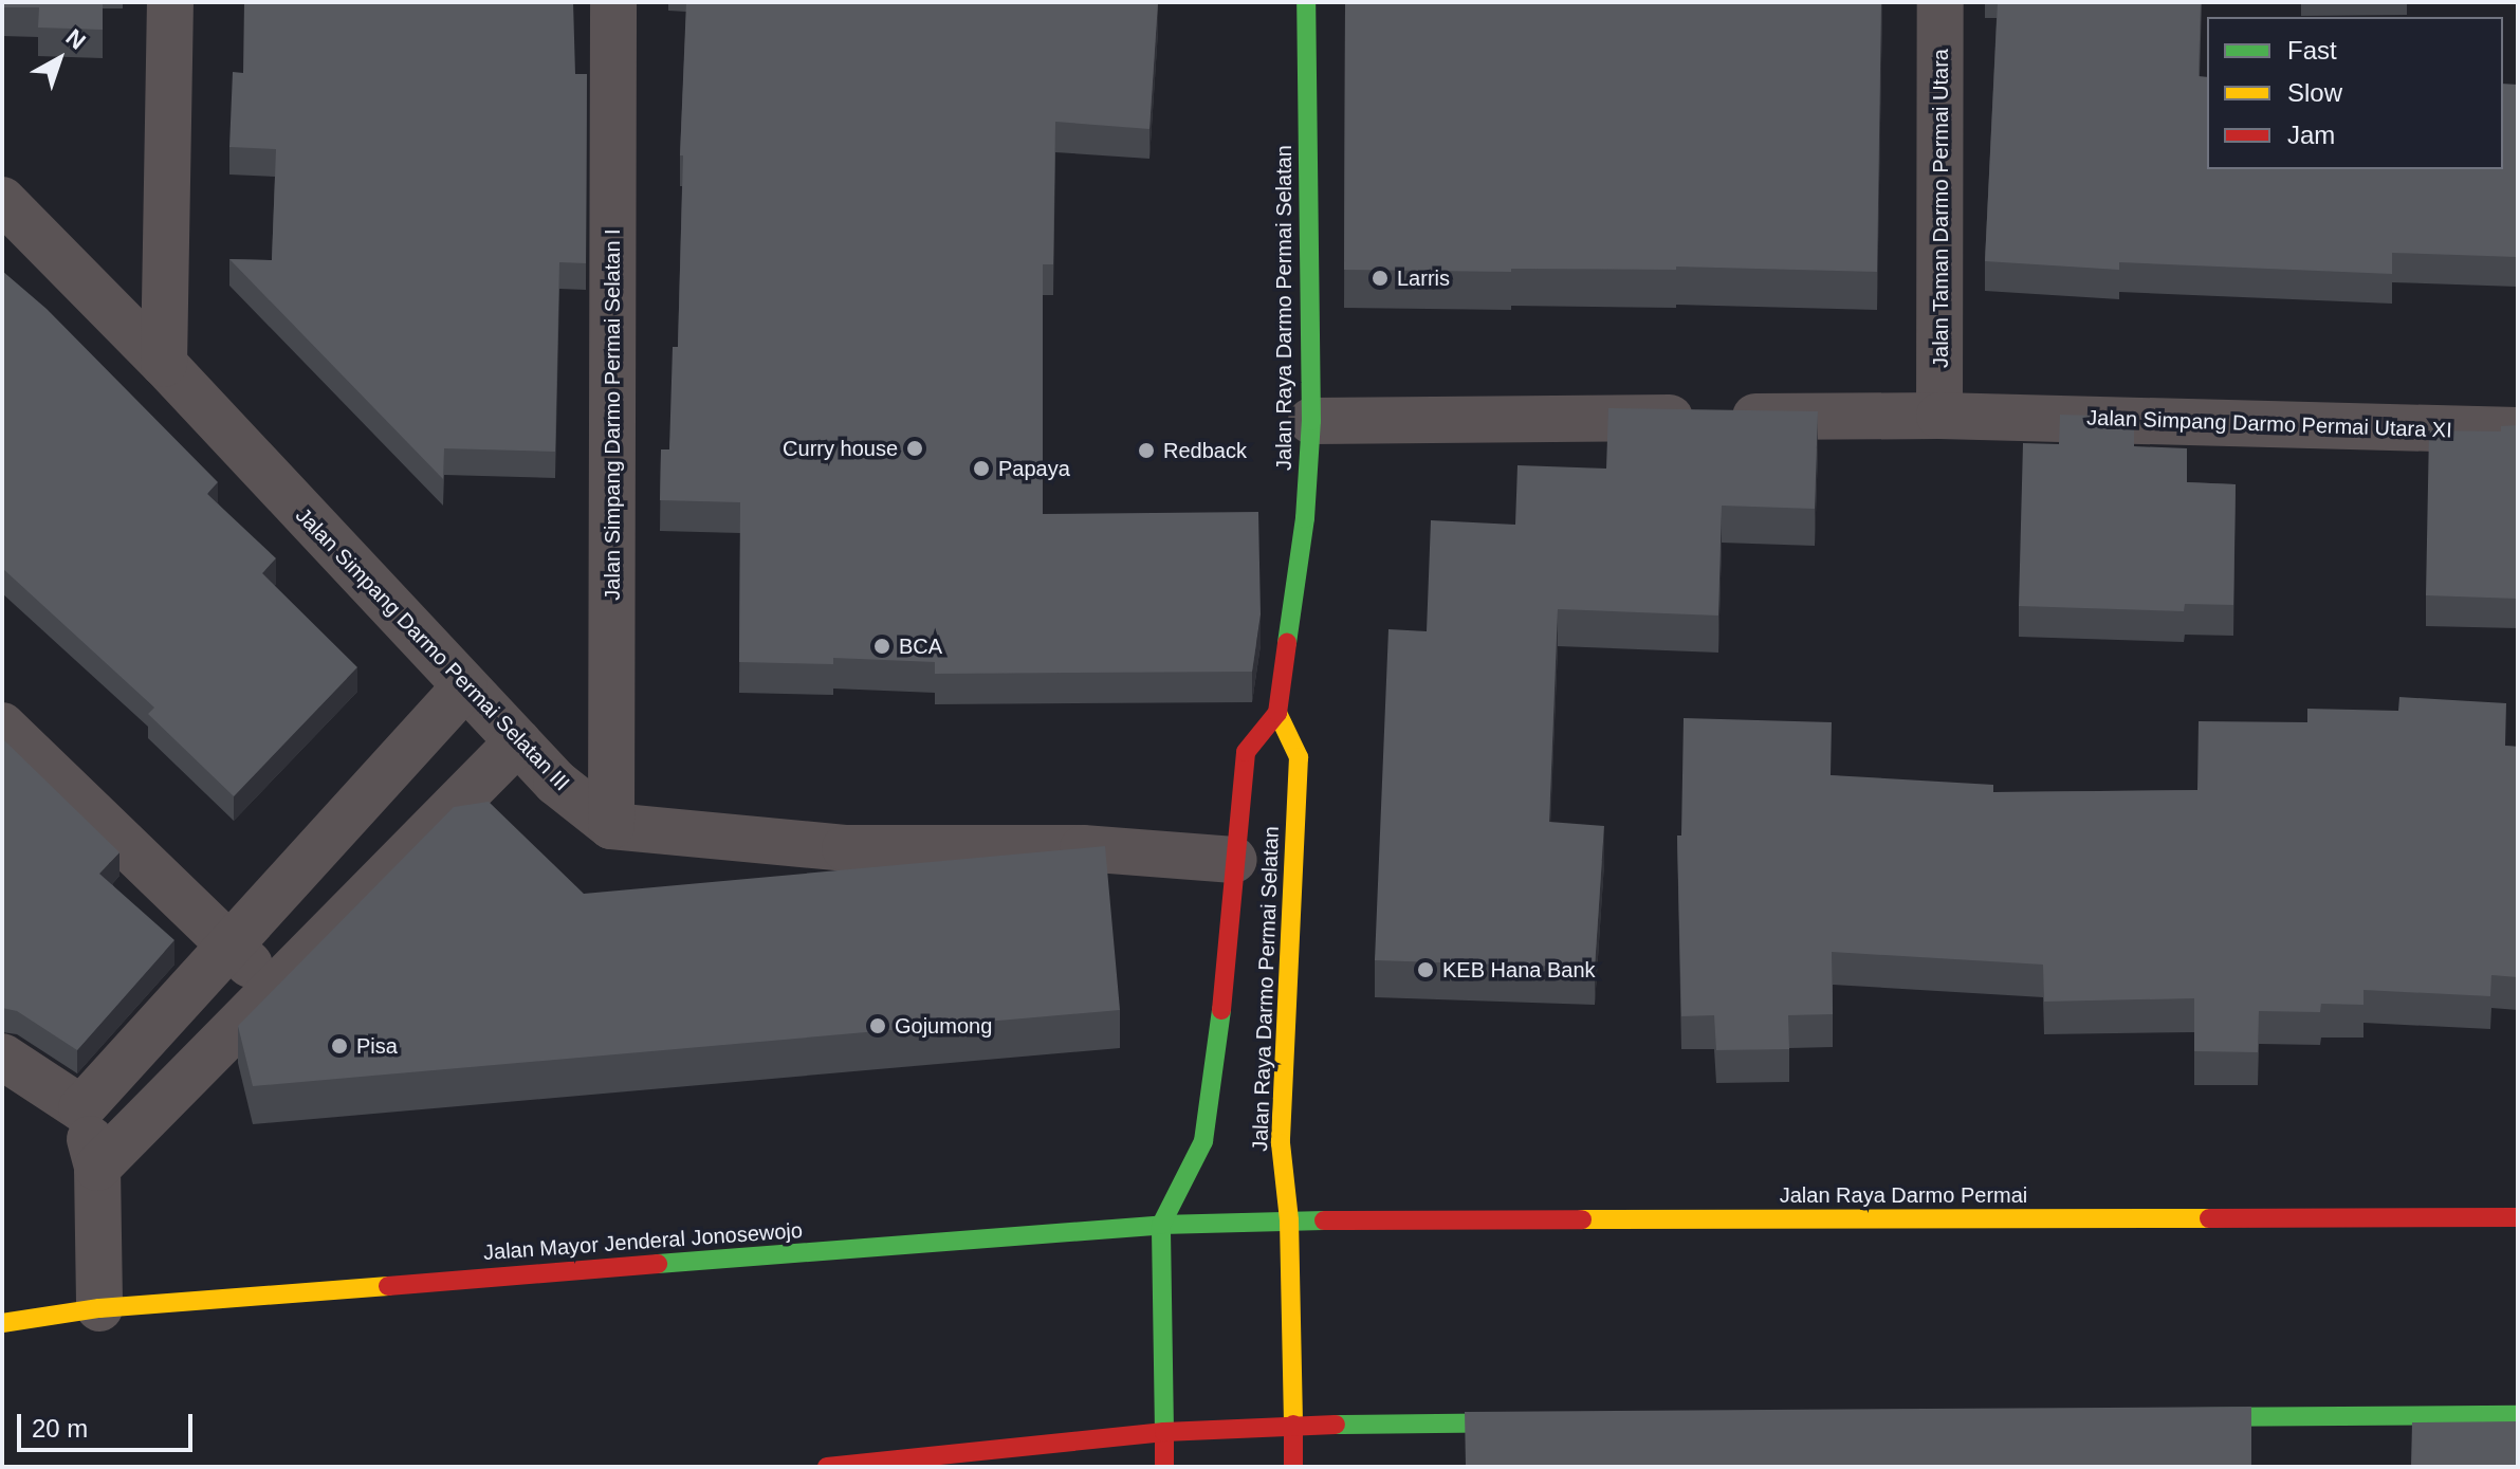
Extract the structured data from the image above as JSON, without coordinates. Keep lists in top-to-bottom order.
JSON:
{
  "streets": {
    "street": [
      "Jalan Taman Darmo Permai Utara",
      "Jalan Raya Darmo Permai Selatan",
      "Jalan Simpang Darmo Permai Selatan I",
      "Jalan Simpang Darmo Permai Utara XI",
      "Jalan Simpang Darmo Permai Selatan III",
      "Jalan Raya Darmo Permai",
      "Jalan Mayor Jenderal Jonosewojo"
    ]
  },
  "crossings": [
    ["Jalan Taman Darmo Permai Utara", "Jalan Simpang Darmo Permai Utara XI"],
    ["Jalan Raya Darmo Permai Selatan", "Jalan Simpang Darmo Permai Utara XI"],
    ["Jalan Raya Darmo Permai Selatan", "Jalan Raya Darmo Permai"],
    ["Jalan Raya Darmo Permai Selatan", "Jalan Mayor Jenderal Jonosewojo"],
    ["Jalan Simpang Darmo Permai Selatan I", "Jalan Simpang Darmo Permai Selatan III"],
    ["Jalan Raya Darmo Permai", "Jalan Mayor Jenderal Jonosewojo"]
  ],
  "places": [
    "Larris",
    "Curry house",
    "Redback",
    "Papaya",
    "BCA",
    "KEB Hana Bank",
    "Gojumong",
    "Pisa"
  ],
  "legend": ["Fast", "Slow", "Jam"],
  "scale_bar": "20 m",
  "north": "top right"
}
